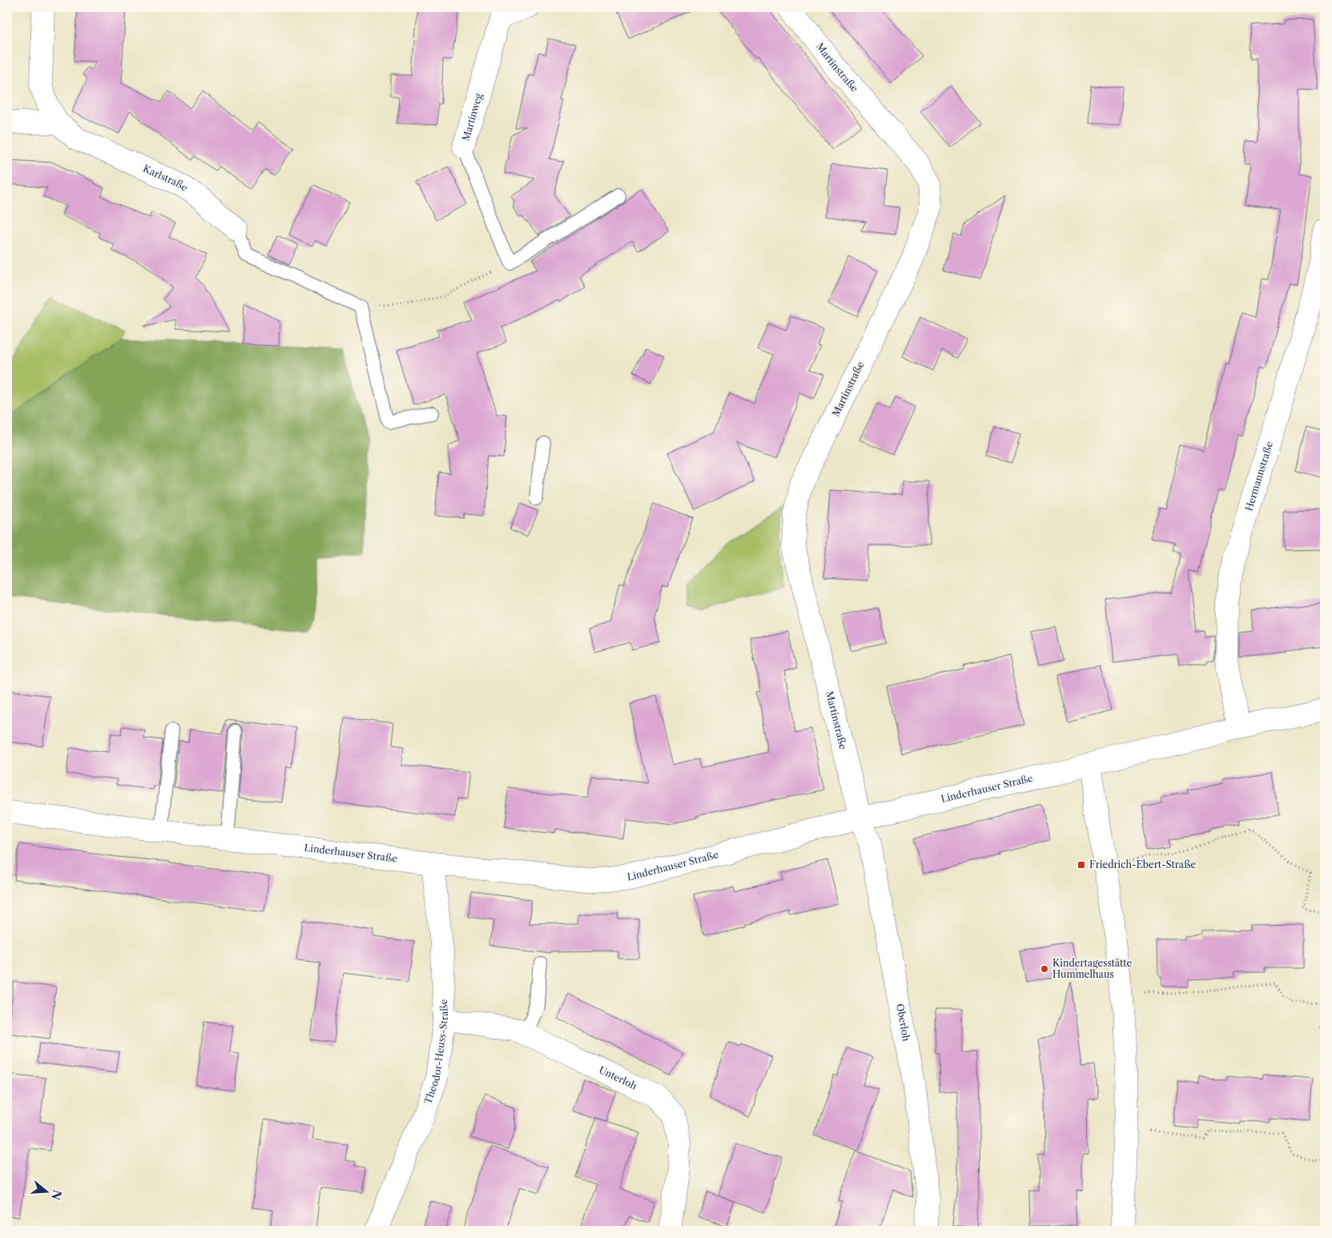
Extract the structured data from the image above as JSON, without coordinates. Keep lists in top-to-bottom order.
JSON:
{
  "streets": {
    "street": [
      "Martinstraße",
      "Martinweg",
      "Karlstraße",
      "Hermannstraße",
      "Linderhauser Straße",
      "Oberloh",
      "Theodor-Heuss-Straße",
      "Unterloh"
    ]
  },
  "crossings": [
    ["Martinstraße", "Linderhauser Straße"],
    ["Martinstraße", "Oberloh"],
    ["Hermannstraße", "Linderhauser Straße"],
    ["Linderhauser Straße", "Oberloh"],
    ["Linderhauser Straße", "Theodor-Heuss-Straße"],
    ["Theodor-Heuss-Straße", "Unterloh"]
  ],
  "places": {
    "transit": ["Friedrich-Ebert-Straße"],
    "other": ["Kindertagesstätte Hummelhaus"]
  },
  "north": "right"
}
